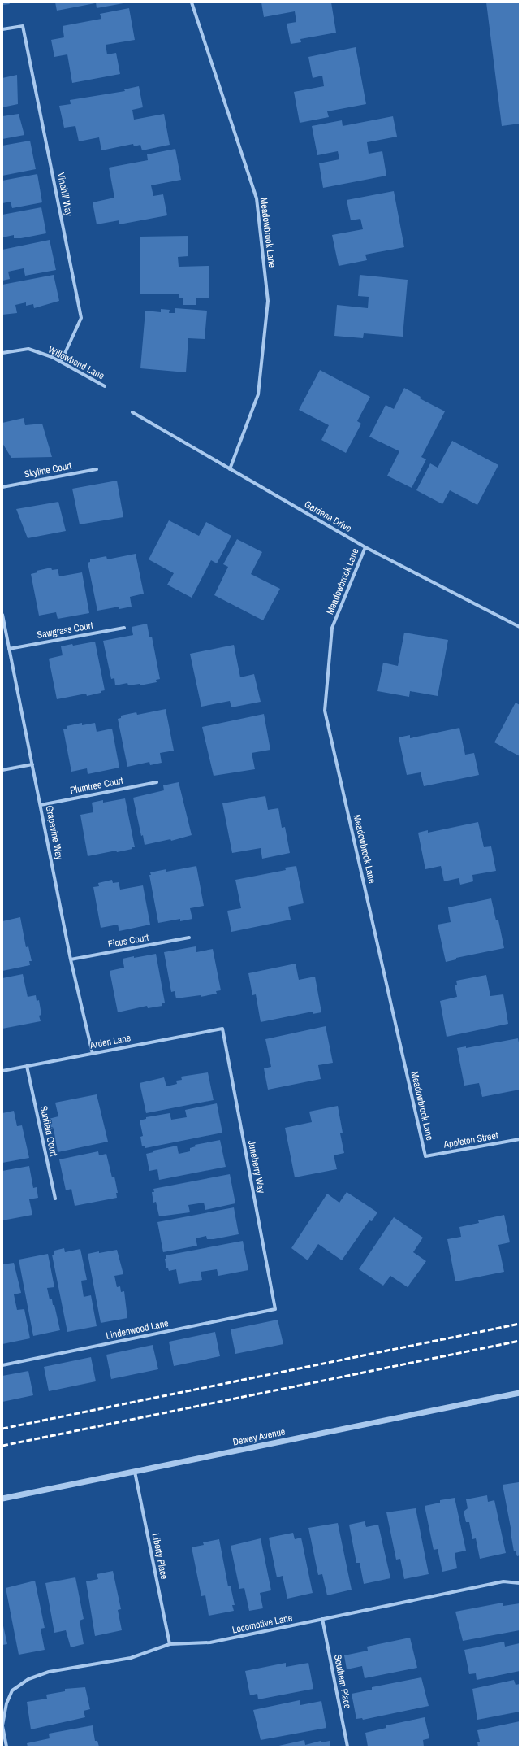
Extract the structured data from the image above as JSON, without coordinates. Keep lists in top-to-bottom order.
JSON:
{
  "streets": {
    "street": [
      "Vinehill Way",
      "Meadowbrook Lane",
      "Willowbend Lane",
      "Skyline Court",
      "Gardena Drive",
      "Sawgrass Court",
      "Plumtree Court",
      "Grapevine Way",
      "Ficus Court",
      "Arden Lane",
      "Sunfield Court",
      "Appleton Street",
      "Juneberry Way",
      "Lindenwood Lane",
      "Dewey Avenue",
      "Liberty Place",
      "Locomotive Lane",
      "Southern Place"
    ]
  },
  "crossings": [
    ["Vinehill Way", "Willowbend Lane"],
    ["Meadowbrook Lane", "Gardena Drive"],
    ["Meadowbrook Lane", "Appleton Street"],
    ["Sawgrass Court", "Grapevine Way"],
    ["Plumtree Court", "Grapevine Way"],
    ["Grapevine Way", "Ficus Court"],
    ["Grapevine Way", "Arden Lane"],
    ["Arden Lane", "Sunfield Court"],
    ["Arden Lane", "Juneberry Way"],
    ["Juneberry Way", "Lindenwood Lane"],
    ["Dewey Avenue", "Liberty Place"],
    ["Liberty Place", "Locomotive Lane"],
    ["Locomotive Lane", "Southern Place"]
  ]
}
